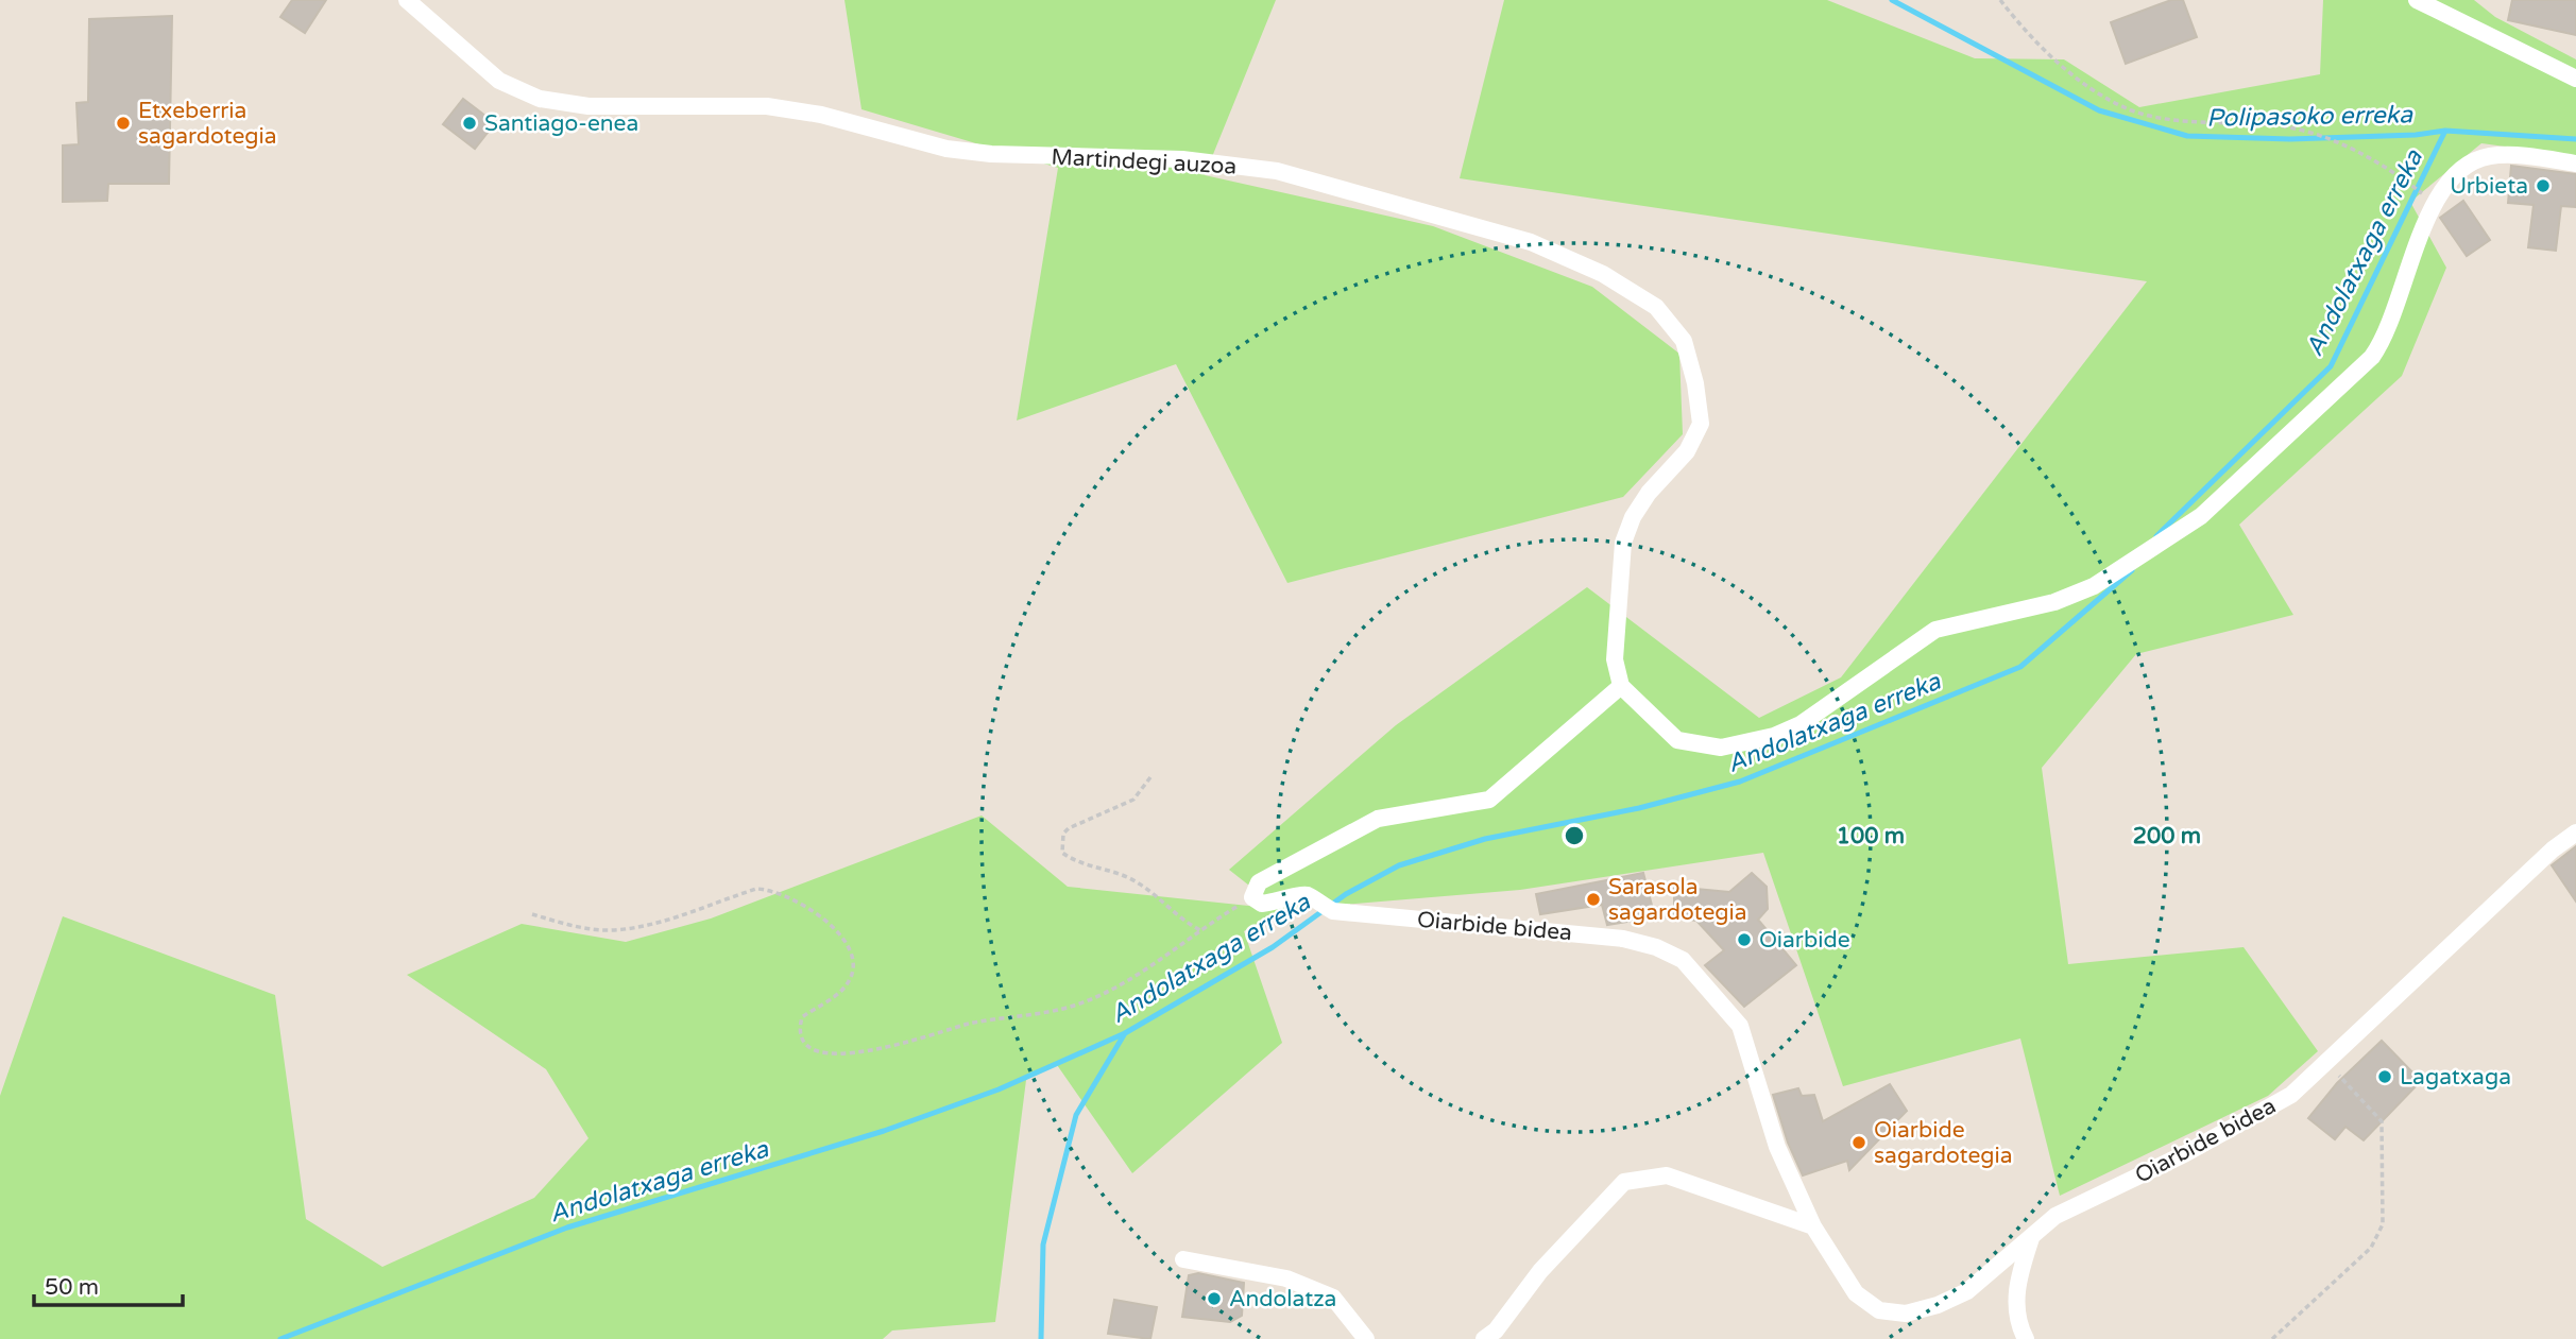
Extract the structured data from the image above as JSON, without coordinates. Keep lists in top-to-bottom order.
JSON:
{
  "streets": {
    "street": ["Martindegi auzoa", "Oiarbide bidea"]
  },
  "water": ["Polipasoko erreka", "Andolatxaga erreka"],
  "places": [
    "Etxeberria sagardotegia",
    "Santiago-enea",
    "Urbieta",
    "Sarasola sagardotegia",
    "Oiarbide",
    "Lagatxaga",
    "Oiarbide sagardotegia",
    "Andolatza"
  ],
  "scale_bar": "50 m",
  "rings": ["100 m", "200 m"]
}
